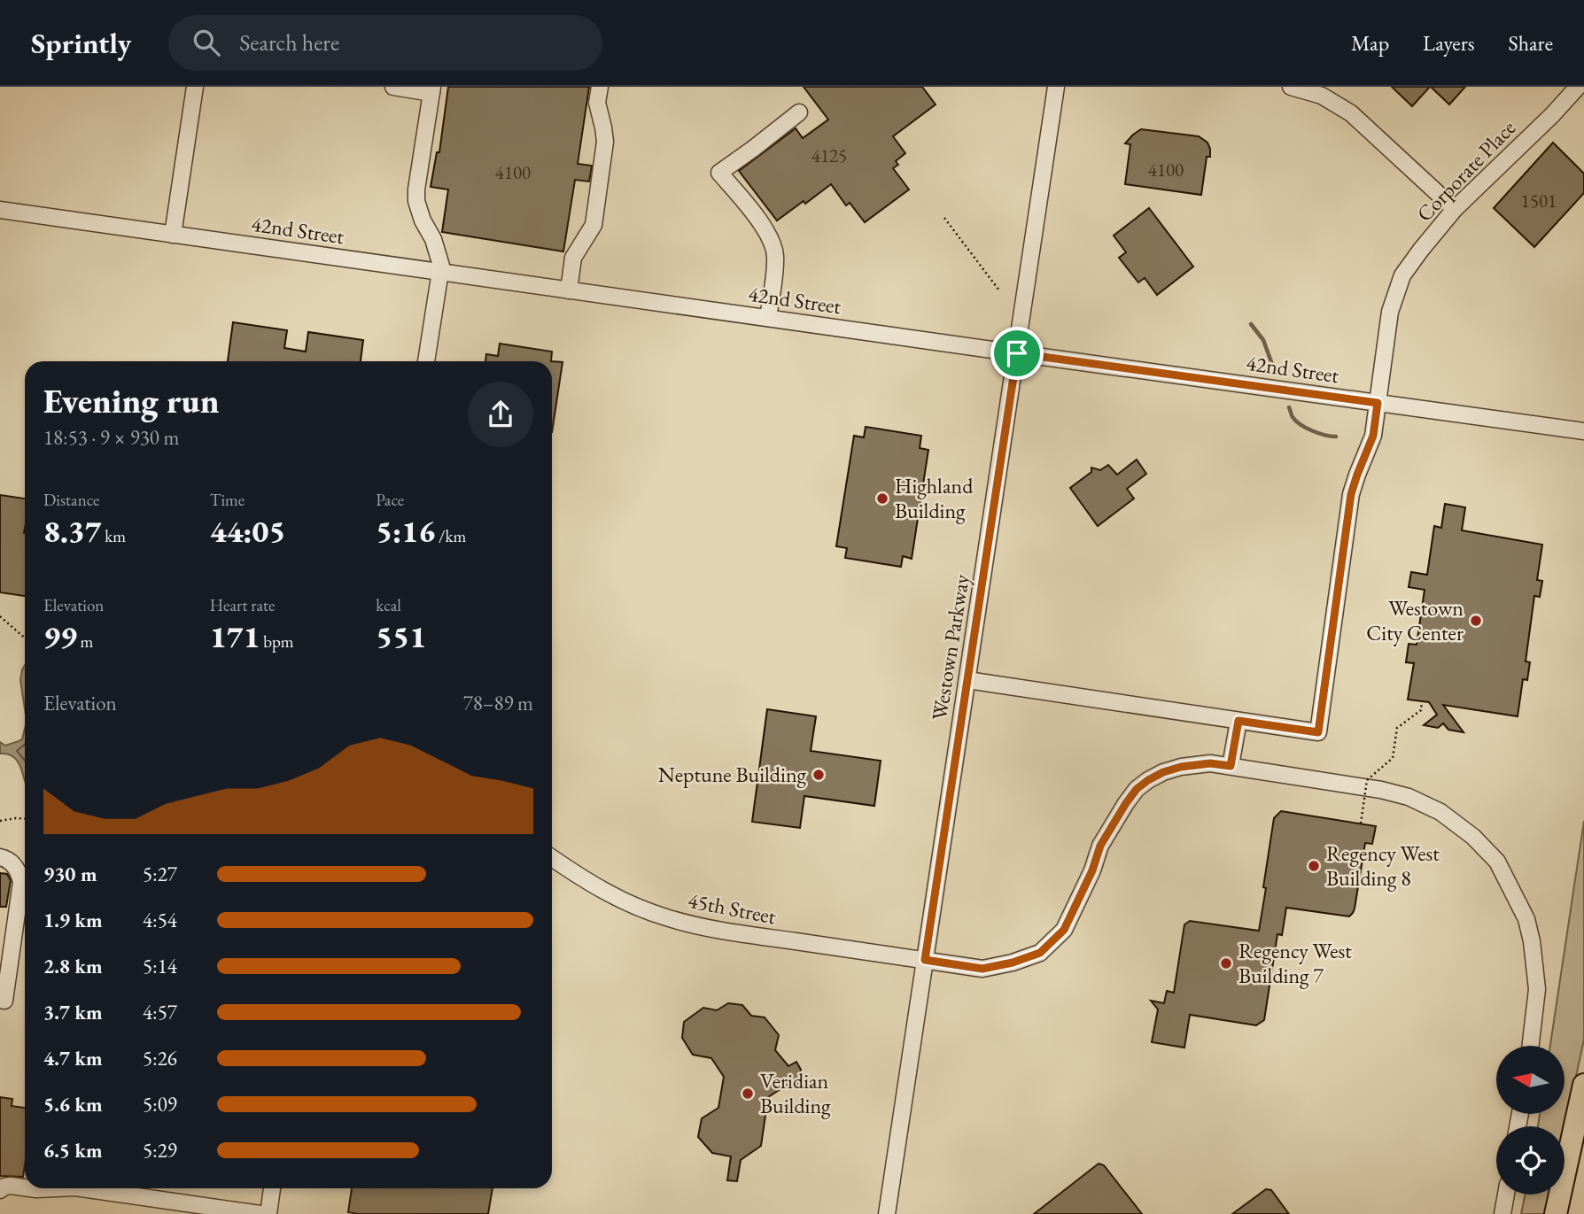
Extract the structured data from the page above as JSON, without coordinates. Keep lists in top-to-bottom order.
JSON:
{
  "streets": {
    "street": [
      "Corporate Place",
      "42nd Street",
      "Westown Parkway",
      "45th Street"
    ]
  },
  "crossings": [
    ["Corporate Place", "42nd Street"],
    ["42nd Street", "Westown Parkway"],
    ["Westown Parkway", "45th Street"]
  ],
  "places": [
    "Highland Building",
    "Westown City Center",
    "Neptune Building",
    "Regency West Building 8",
    "Regency West Building 7",
    "Veridian Building"
  ],
  "house_numbers": [
    "4125",
    "4100",
    "4100",
    "1501"
  ],
  "north": "left",
  "page": {
    "header": "Sprintly",
    "search": "Search here",
    "nav": ["Map", "Layers", "Share"],
    "heading": ["Evening run", "18:53 · 9 × 930 m"],
    "stats": [
      ["Distance", "8.37 km"],
      ["Time", "44:05"],
      ["Pace", "5:16 /km"],
      ["Elevation", "99 m"],
      ["Heart rate", "171 bpm"],
      ["kcal", "551"]
    ],
    "chart": ["Elevation", "78–89 m"],
    "list": [
      {
        "name": "930 m",
        "note": "5:27"
      },
      {
        "name": "1.9 km",
        "note": "4:54"
      },
      {
        "name": "2.8 km",
        "note": "5:14"
      },
      {
        "name": "3.7 km",
        "note": "4:57"
      },
      {
        "name": "4.7 km",
        "note": "5:26"
      },
      {
        "name": "5.6 km",
        "note": "5:09"
      },
      {
        "name": "6.5 km",
        "note": "5:29"
      }
    ]
  }
}
